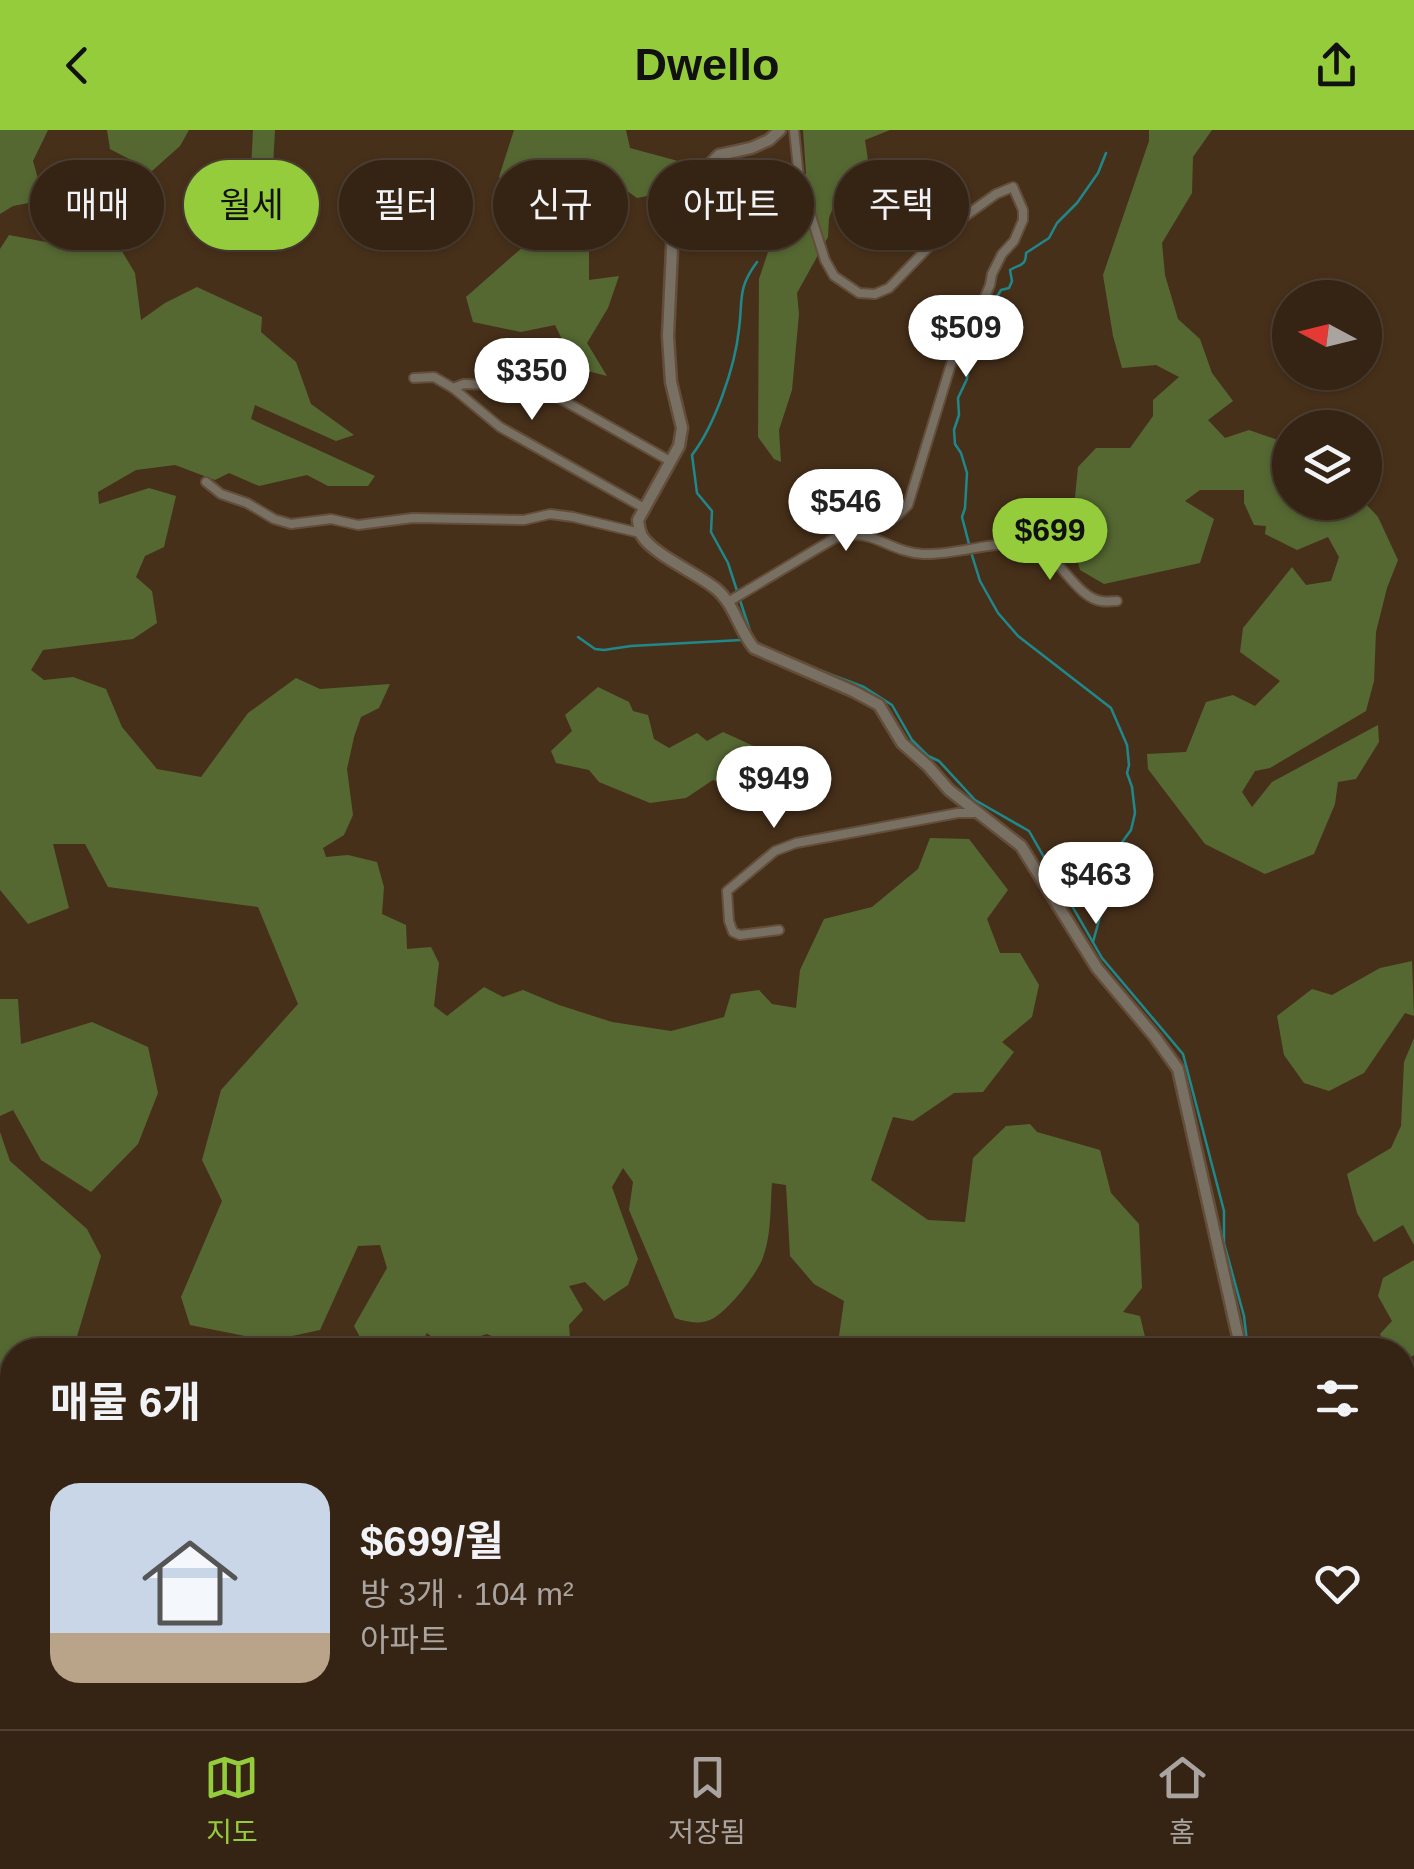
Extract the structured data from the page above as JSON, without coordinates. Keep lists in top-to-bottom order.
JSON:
{
  "north": "left",
  "page": {
    "header": "Dwello",
    "chip": [
      "매매",
      "월세",
      "필터",
      "신규",
      "아파트",
      "주택"
    ],
    "price": [
      "$509",
      "$350",
      "$546",
      "$699",
      "$949",
      "$463"
    ],
    "heading": "매물 6개",
    "list": [
      {
        "name": "$699/월",
        "note": "방 3개 · 104 m² · 아파트"
      }
    ],
    "tabs": ["지도", "저장됨", "홈"]
  }
}
